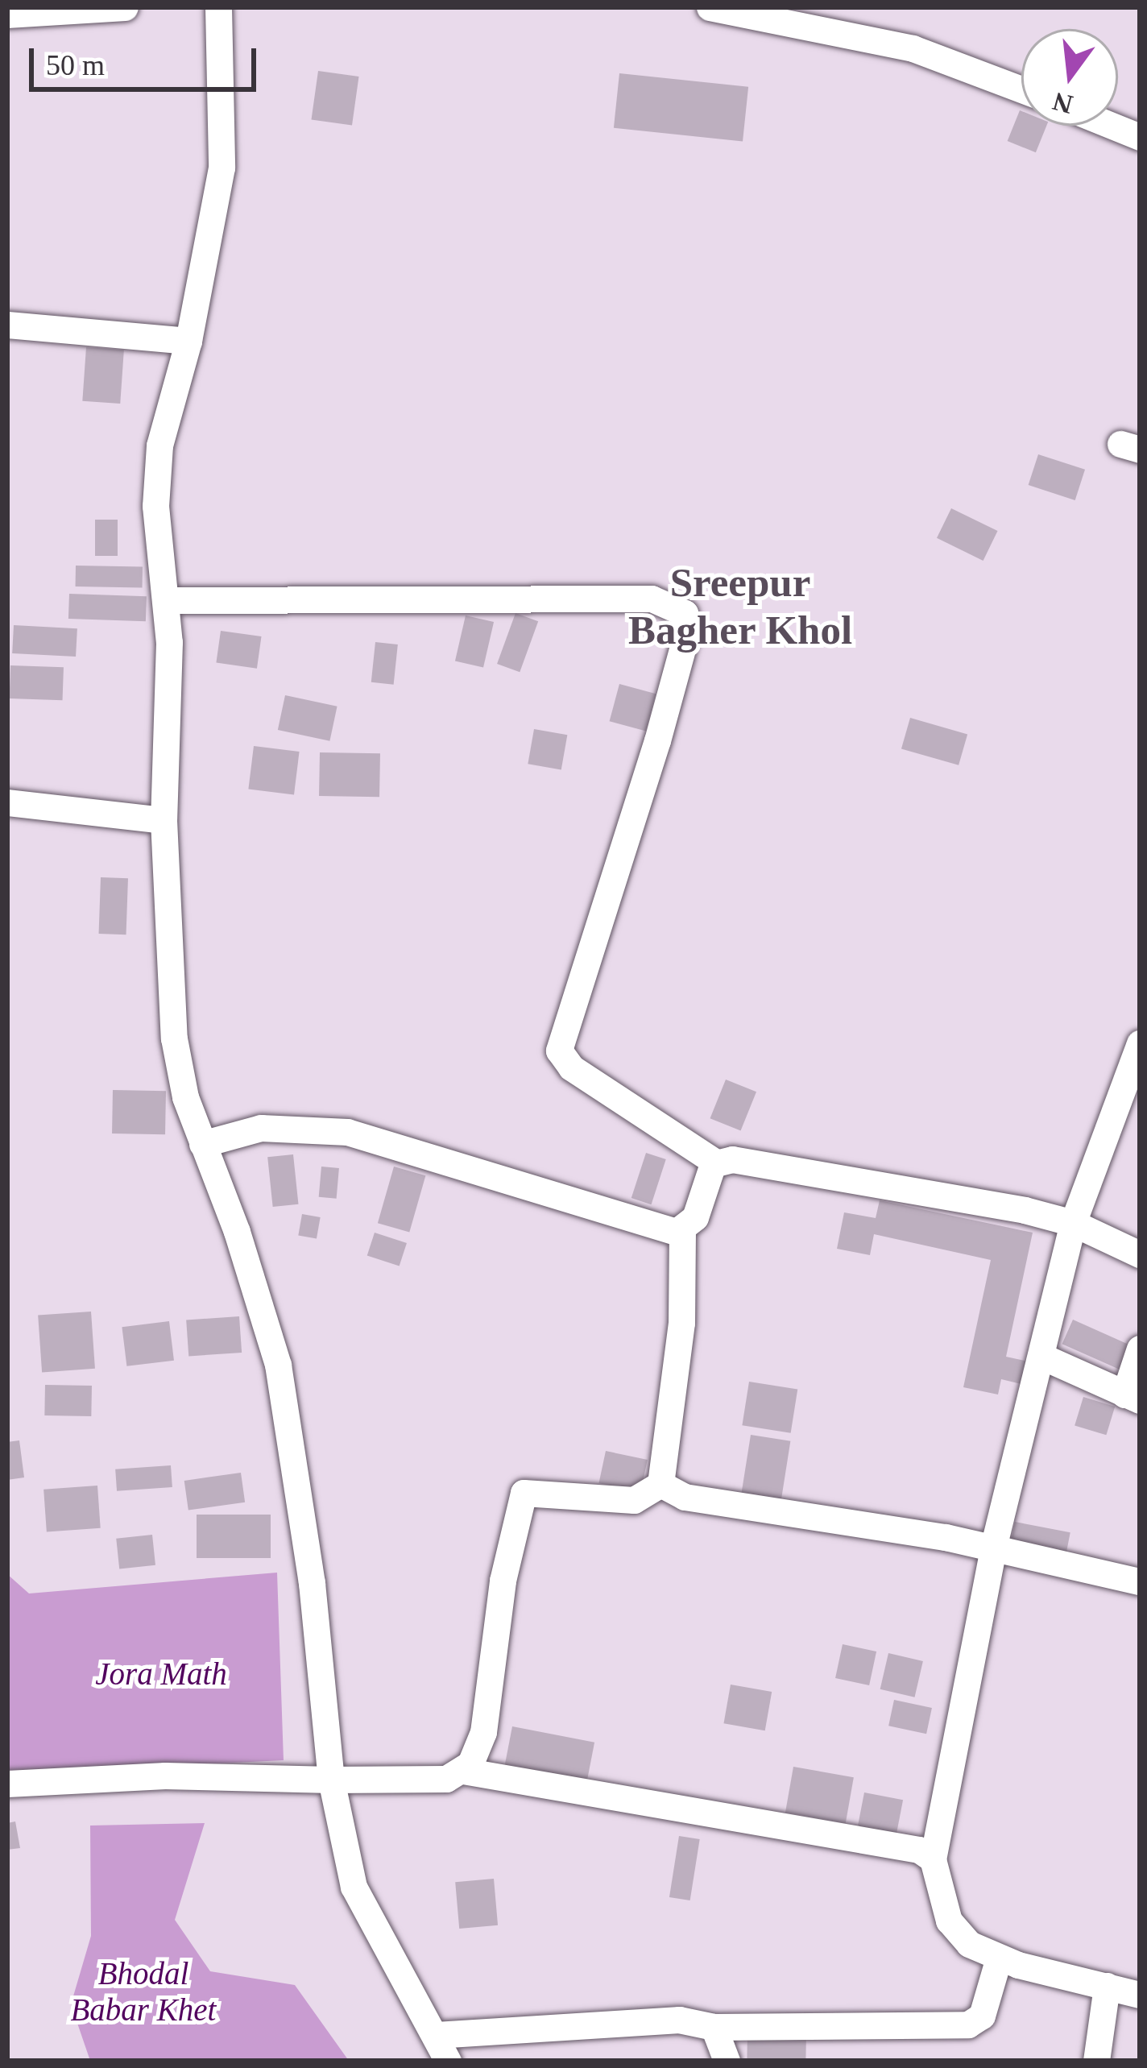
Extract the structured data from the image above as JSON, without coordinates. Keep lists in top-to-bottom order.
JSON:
{
  "districts": ["Sreepur Bagher Khol"],
  "parks": ["Jora Math", "Bhodal Babar Khet"],
  "scale_bar": "50 m",
  "north": "bottom"
}
